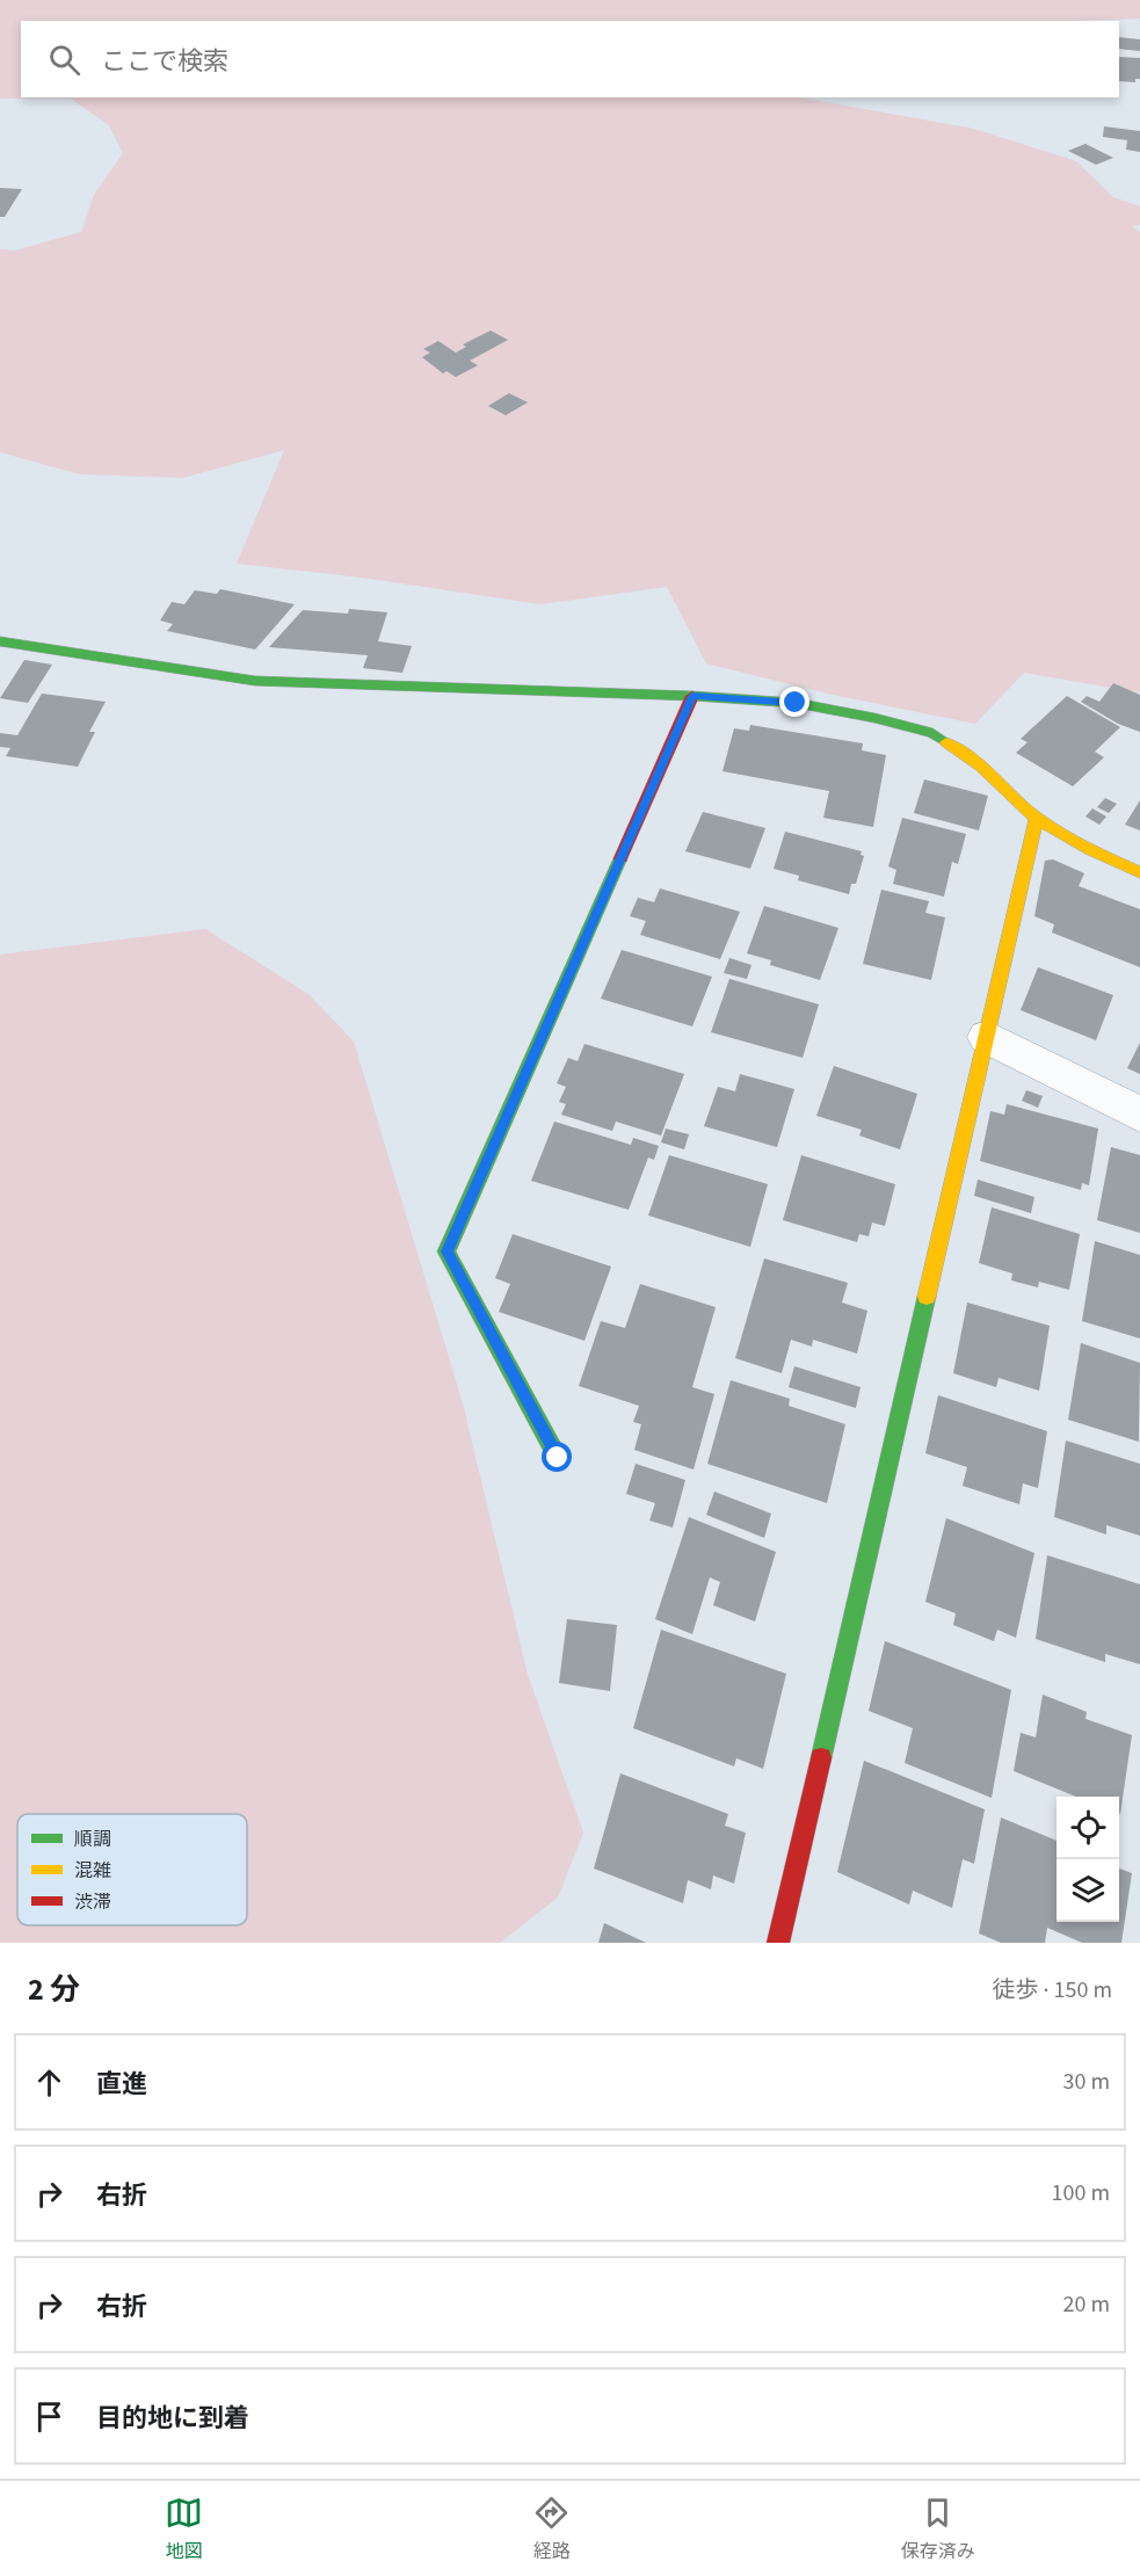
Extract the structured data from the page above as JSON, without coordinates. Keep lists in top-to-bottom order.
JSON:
{
  "legend": ["順調", "混雑", "渋滞"],
  "page": {
    "search": "ここで検索",
    "heading": ["2 分", "徒歩 · 150 m"],
    "list": [
      ["直進", "30 m"],
      ["右折", "100 m"],
      ["右折", "20 m"],
      "目的地に到着"
    ],
    "nav": ["地図", "経路", "保存済み"]
  }
}
